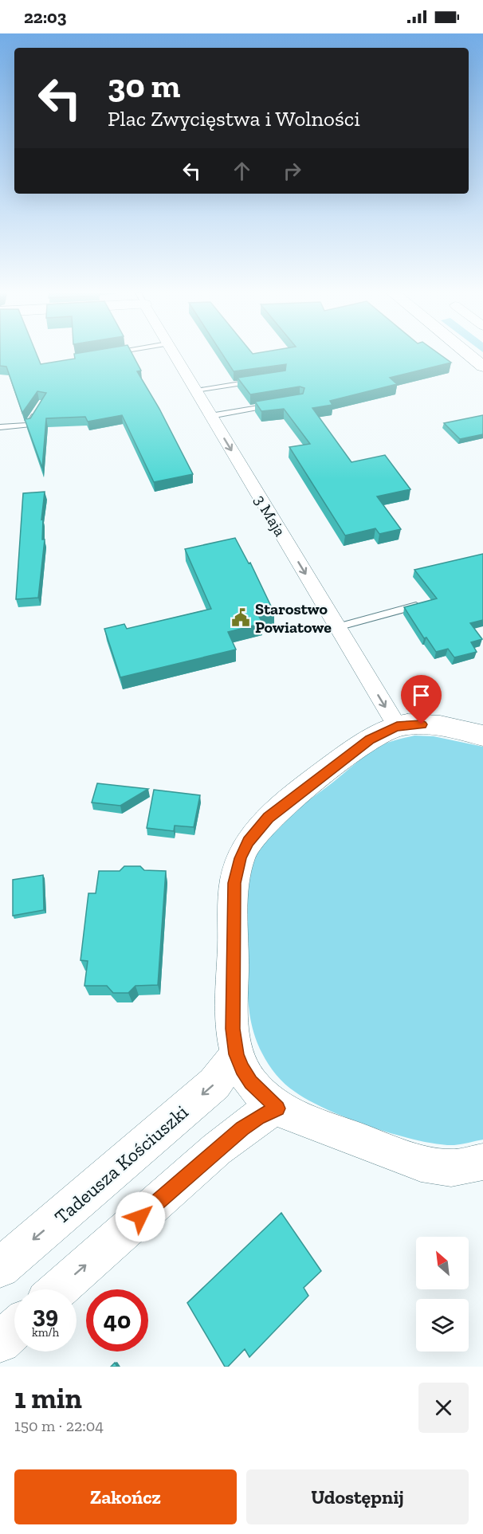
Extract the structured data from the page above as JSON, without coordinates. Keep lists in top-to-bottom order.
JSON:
{
  "streets": {
    "street": ["3 Maja", "Tadeusza Kościuszki"]
  },
  "one_way": ["3 Maja"],
  "places": {
    "public building": ["Starostwo Powiatowe"]
  },
  "north": "top left",
  "page": {
    "status": "22:03",
    "turn": ["30 m", "Plac Zwycięstwa i Wolności"],
    "speed": "39 km/h",
    "limit": "40",
    "heading": ["1 min", "150 m · 22:04"],
    "buttons": ["Zakończ", "Udostępnij"]
  }
}
